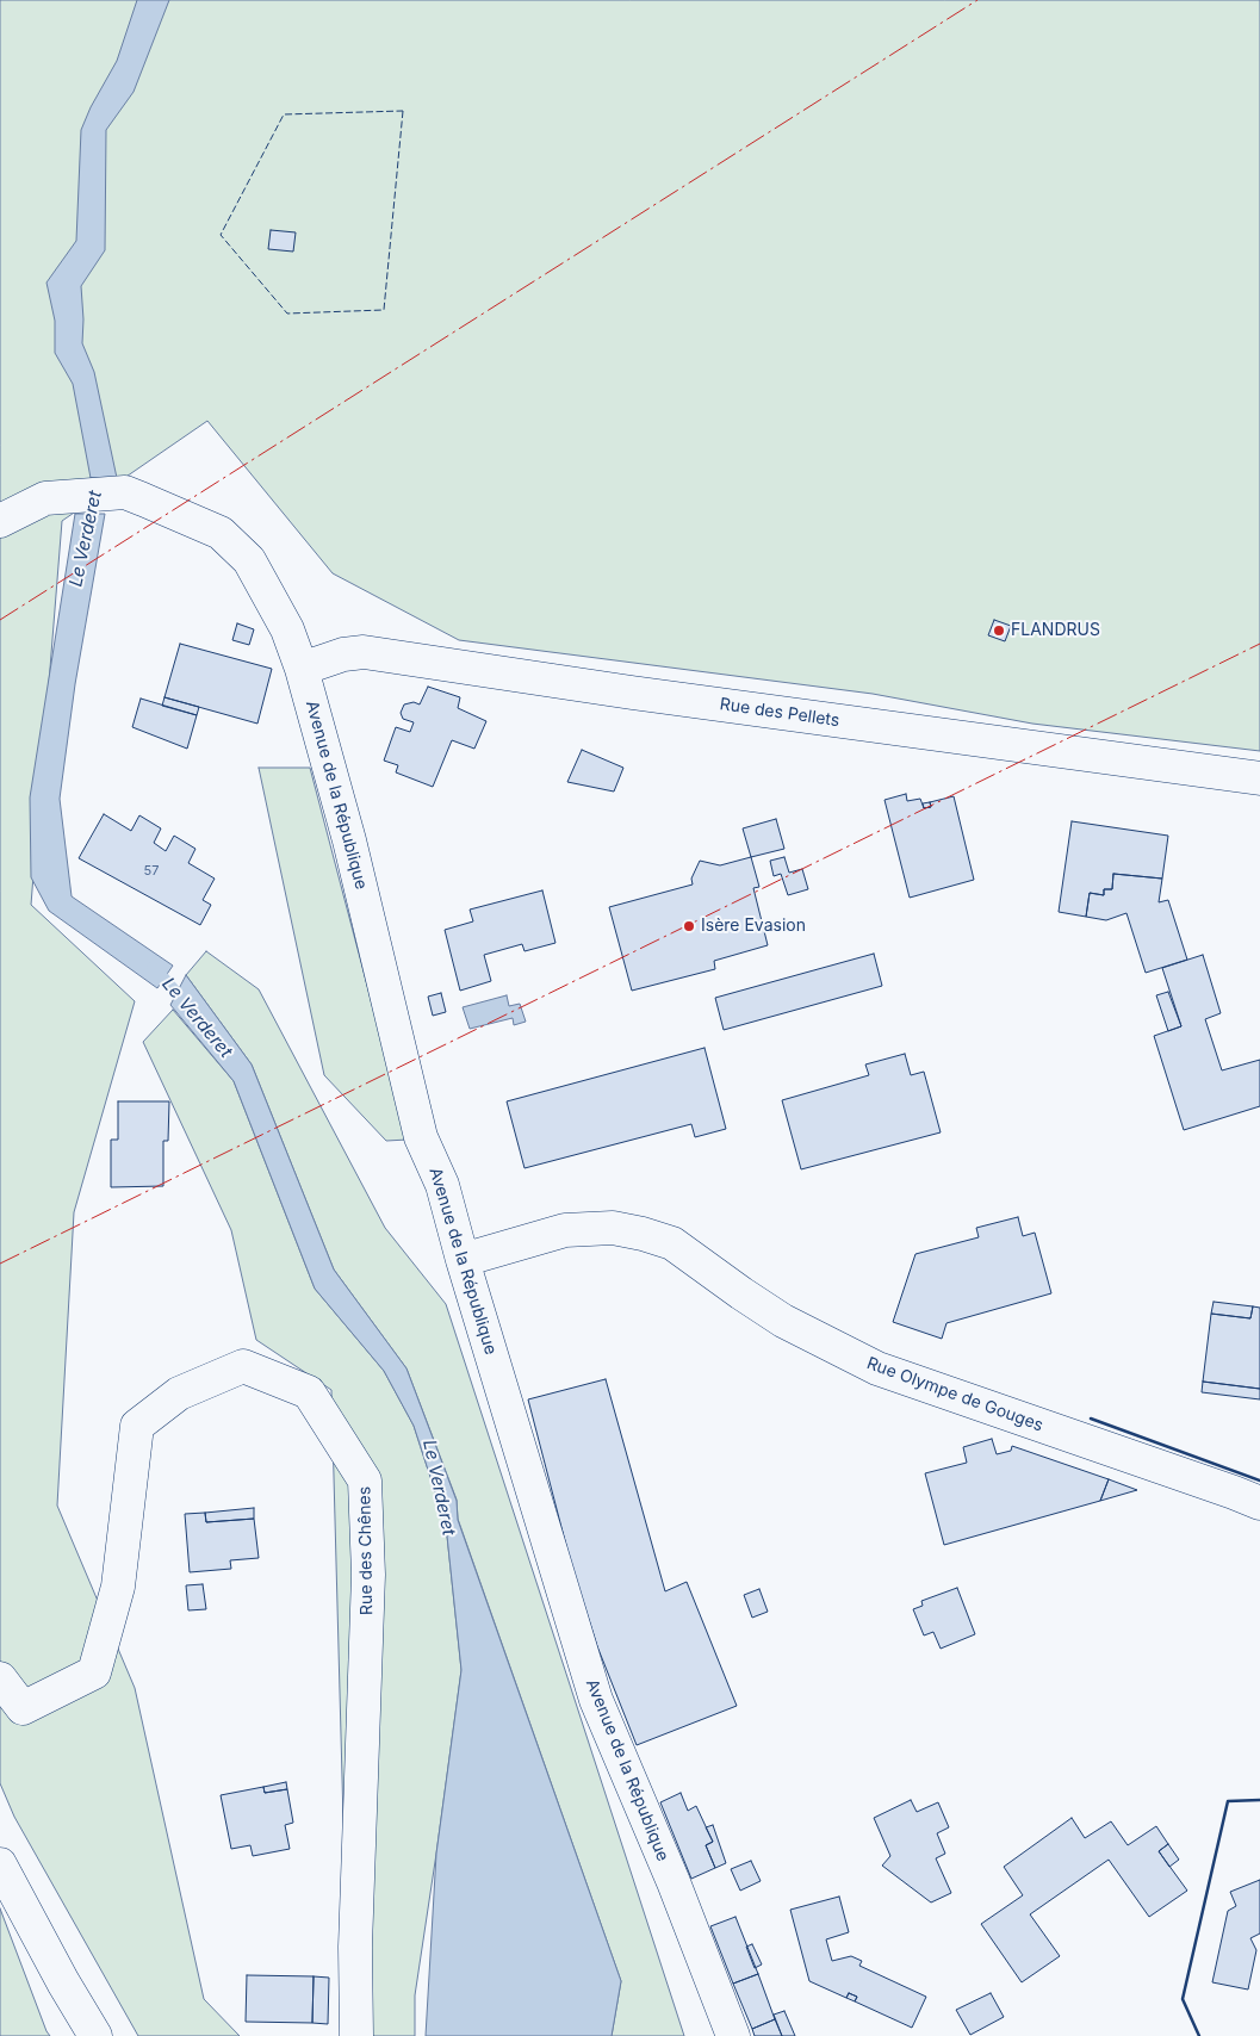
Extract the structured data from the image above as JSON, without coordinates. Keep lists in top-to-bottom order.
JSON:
{
  "streets": {
    "street": [
      "Rue des Pellets",
      "Avenue de la République",
      "Rue Olympe de Gouges",
      "Rue des Chênes"
    ]
  },
  "crossings": [
    ["Rue des Pellets", "Avenue de la République"],
    ["Avenue de la République", "Rue Olympe de Gouges"]
  ],
  "water": ["Le Verderet"],
  "places": ["FLANDRUS", "Isère Evasion"],
  "house_numbers": ["57"]
}
